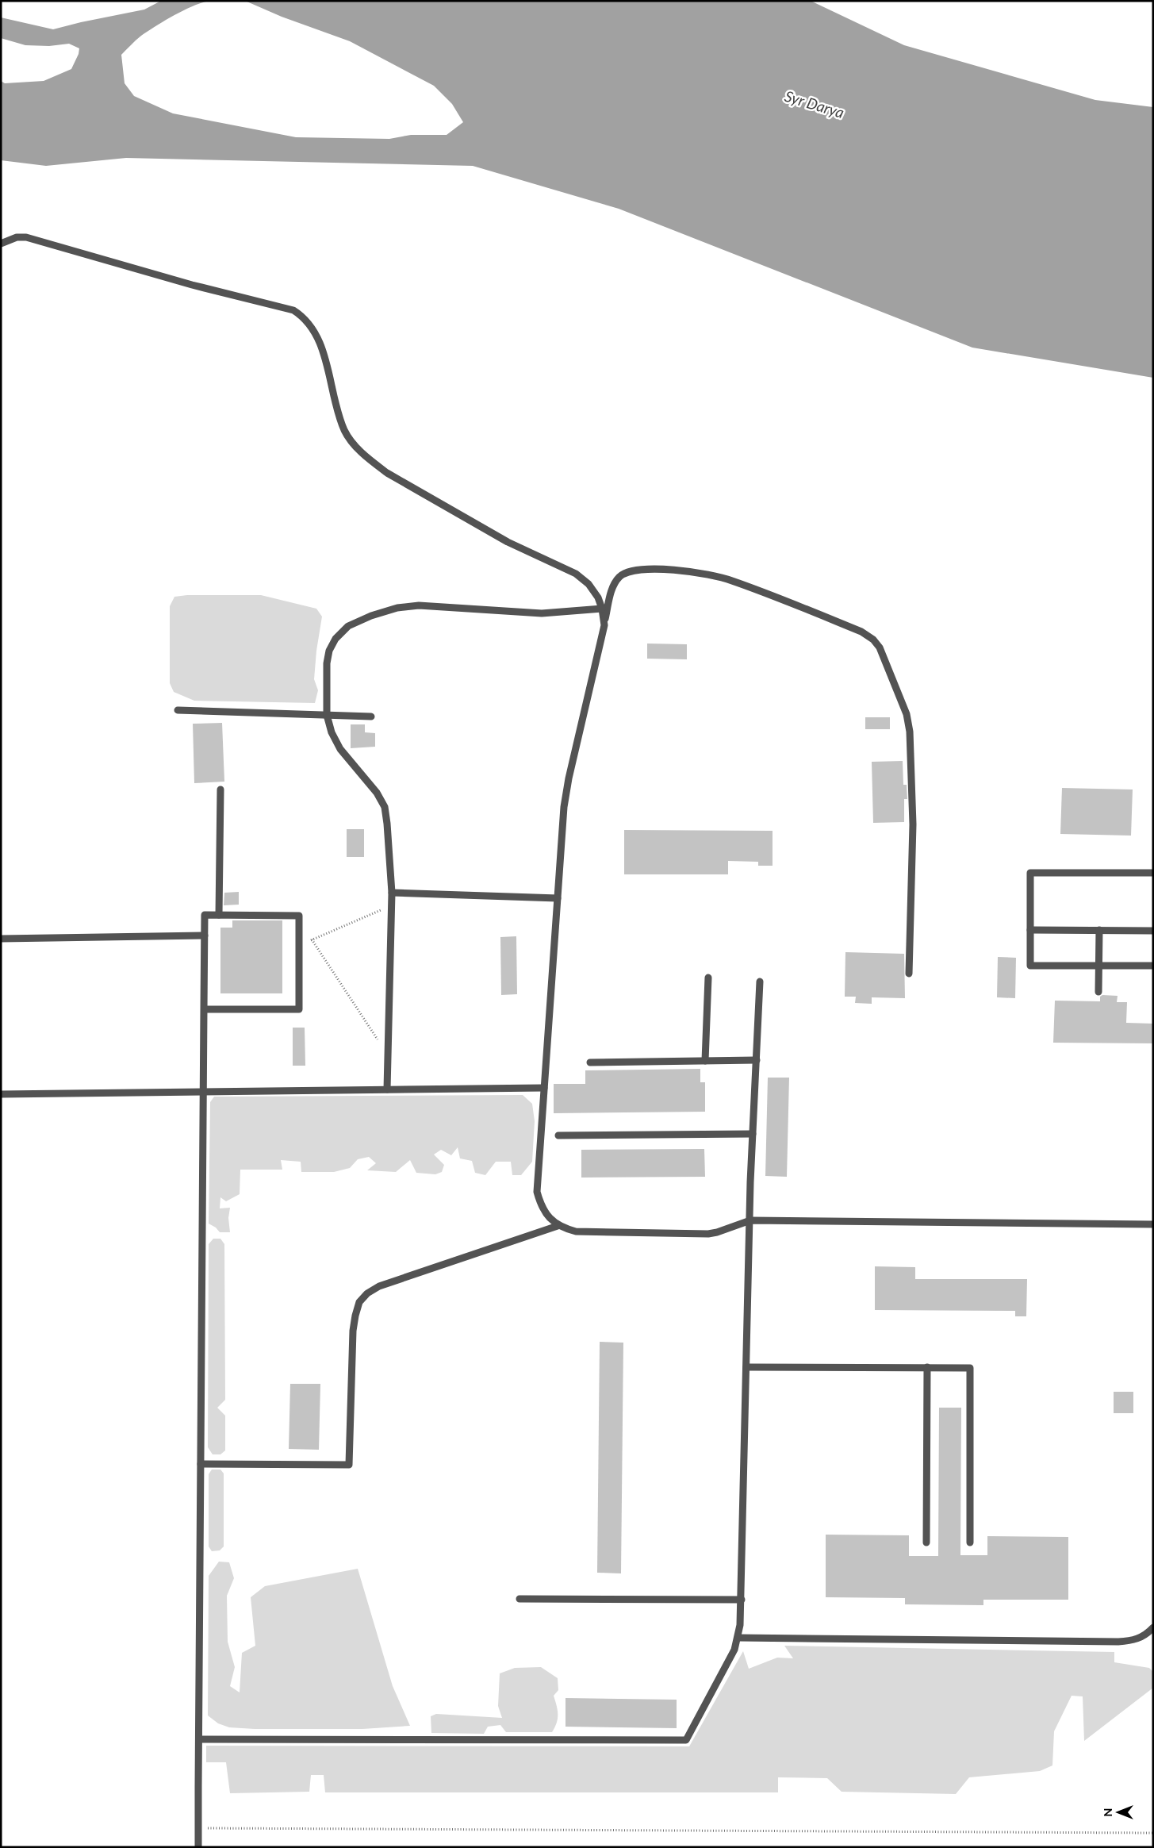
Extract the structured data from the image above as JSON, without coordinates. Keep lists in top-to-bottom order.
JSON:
{
  "water": ["Syr Darya"],
  "north": "left"
}
